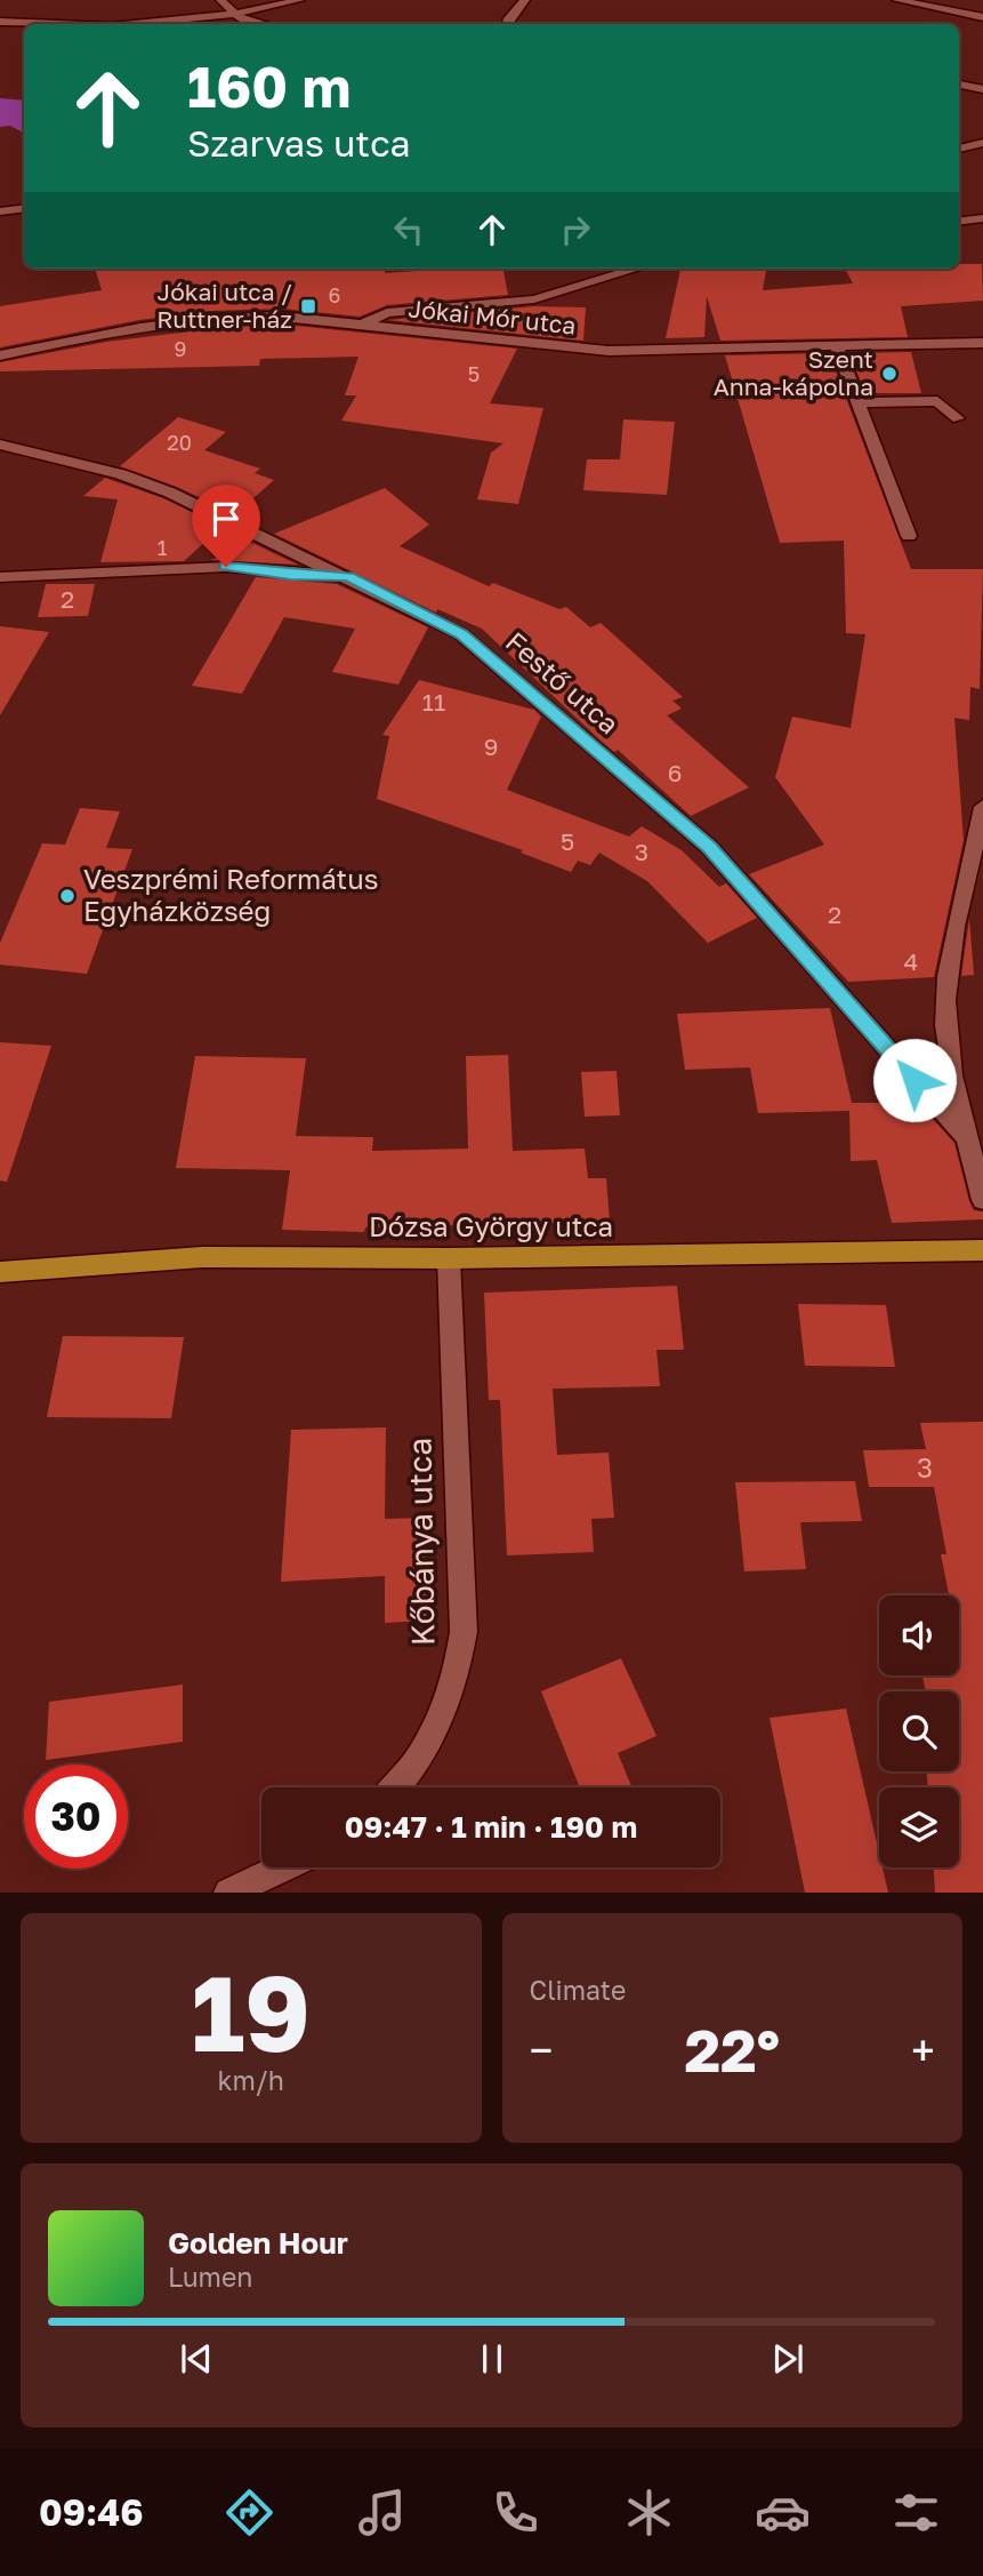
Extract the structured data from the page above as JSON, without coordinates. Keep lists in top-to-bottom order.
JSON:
{
  "streets": {
    "main road": ["Dózsa György utca"],
    "street": ["Jókai Mór utca", "Festő utca", "Kőbánya utca"]
  },
  "crossings": [
    ["Dózsa György utca", "Kőbánya utca"]
  ],
  "places": {
    "transit": ["Jókai utca / Ruttner-ház"],
    "other": ["Szent Anna-kápolna", "Veszprémi Református Egyházközség"]
  },
  "house_numbers": [
    "6",
    "9",
    "5",
    "20",
    "1",
    "2",
    "11",
    "9",
    "6",
    "5",
    "3",
    "2",
    "4",
    "3"
  ],
  "page": {
    "turn": ["160 m", "Szarvas utca"],
    "limit": "30",
    "trip": "09:47 · 1 min · 190 m",
    "tile": [
      ["19", "km/h"],
      "Climate"
    ],
    "heat": ["−", "22°", "+"],
    "song": ["Golden Hour", "Lumen"],
    "tabs": "09:46"
  }
}
